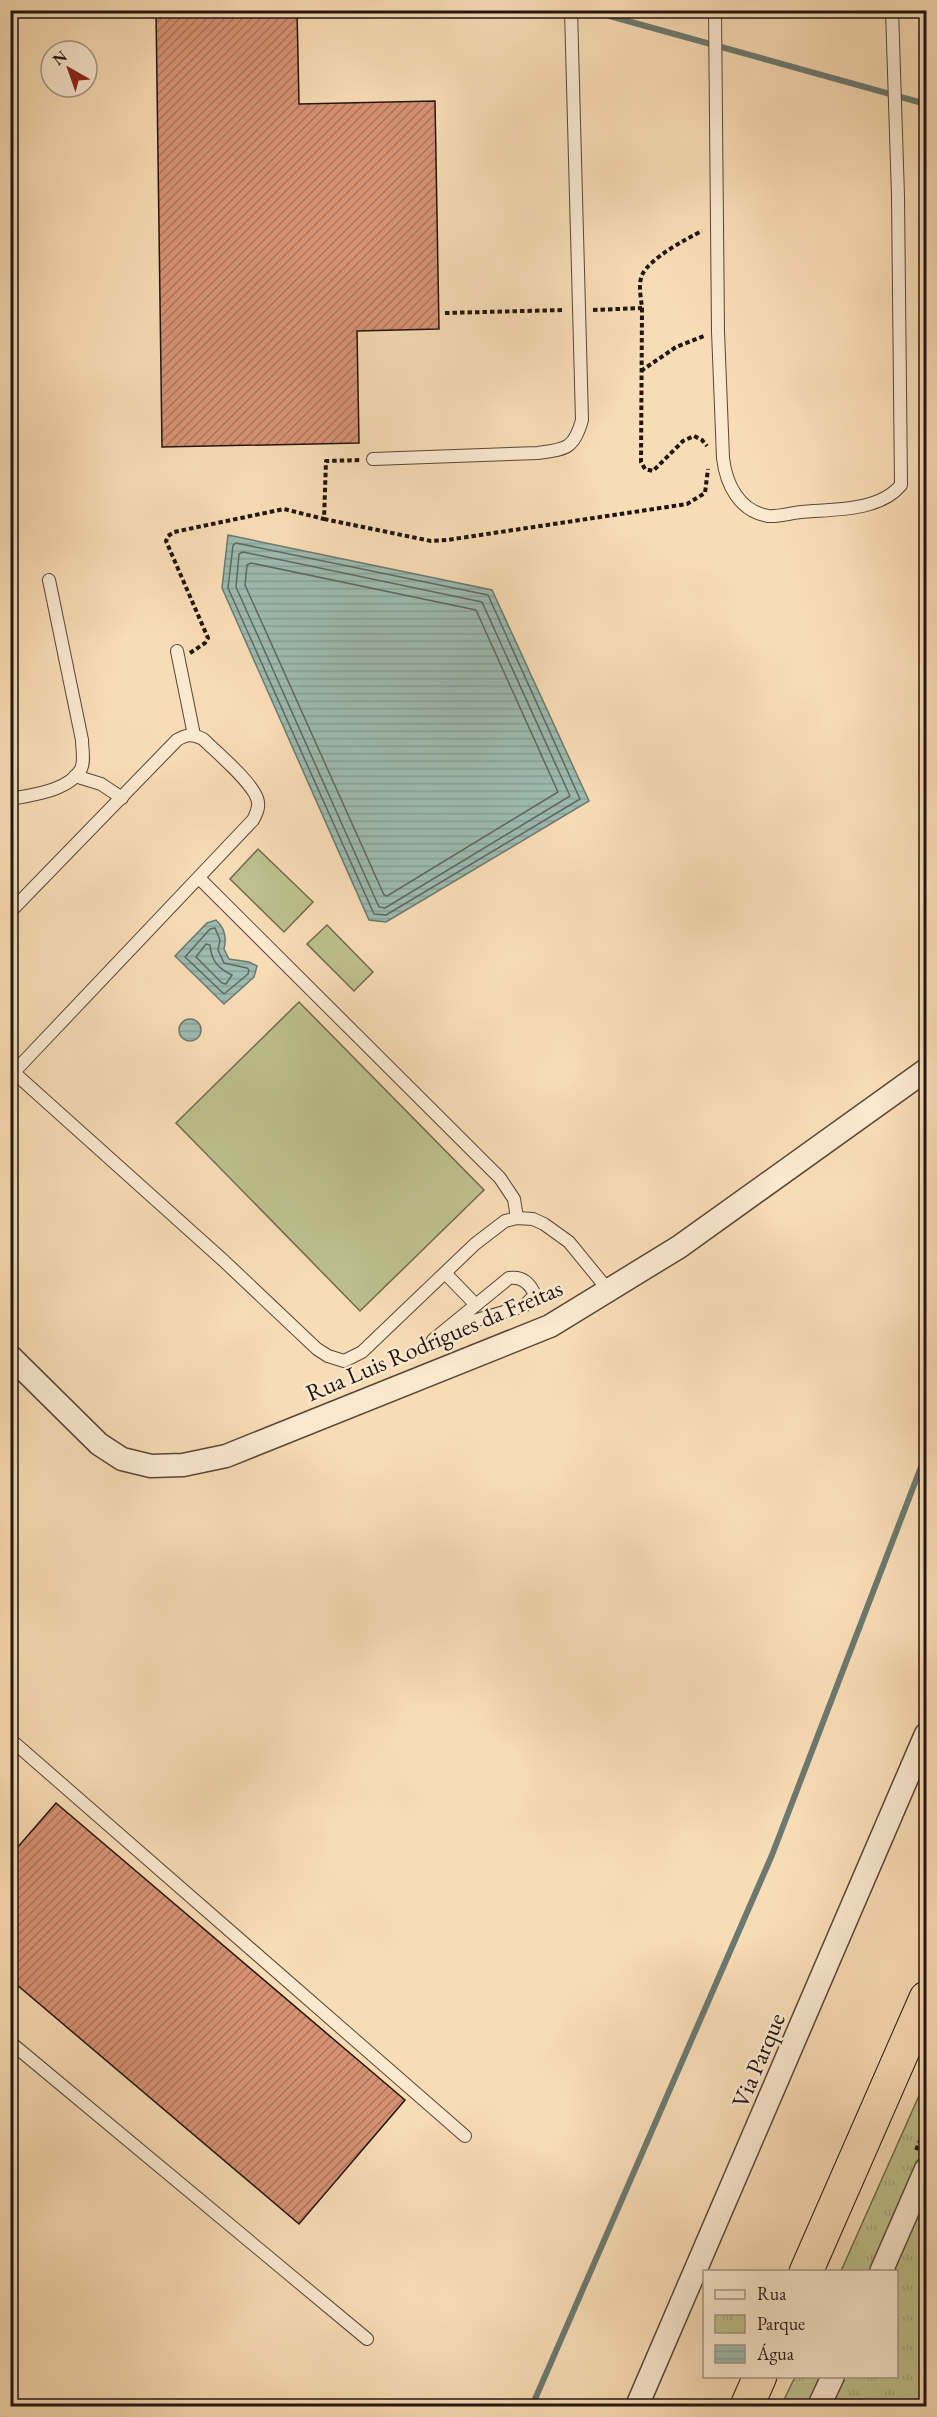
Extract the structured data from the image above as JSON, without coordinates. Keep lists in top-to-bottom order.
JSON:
{
  "streets": {
    "street": ["Rua Luis Rodrigues da Freitas", "Via Parque"]
  },
  "legend": ["Rua", "Parque", "Água"],
  "north": "top left"
}
